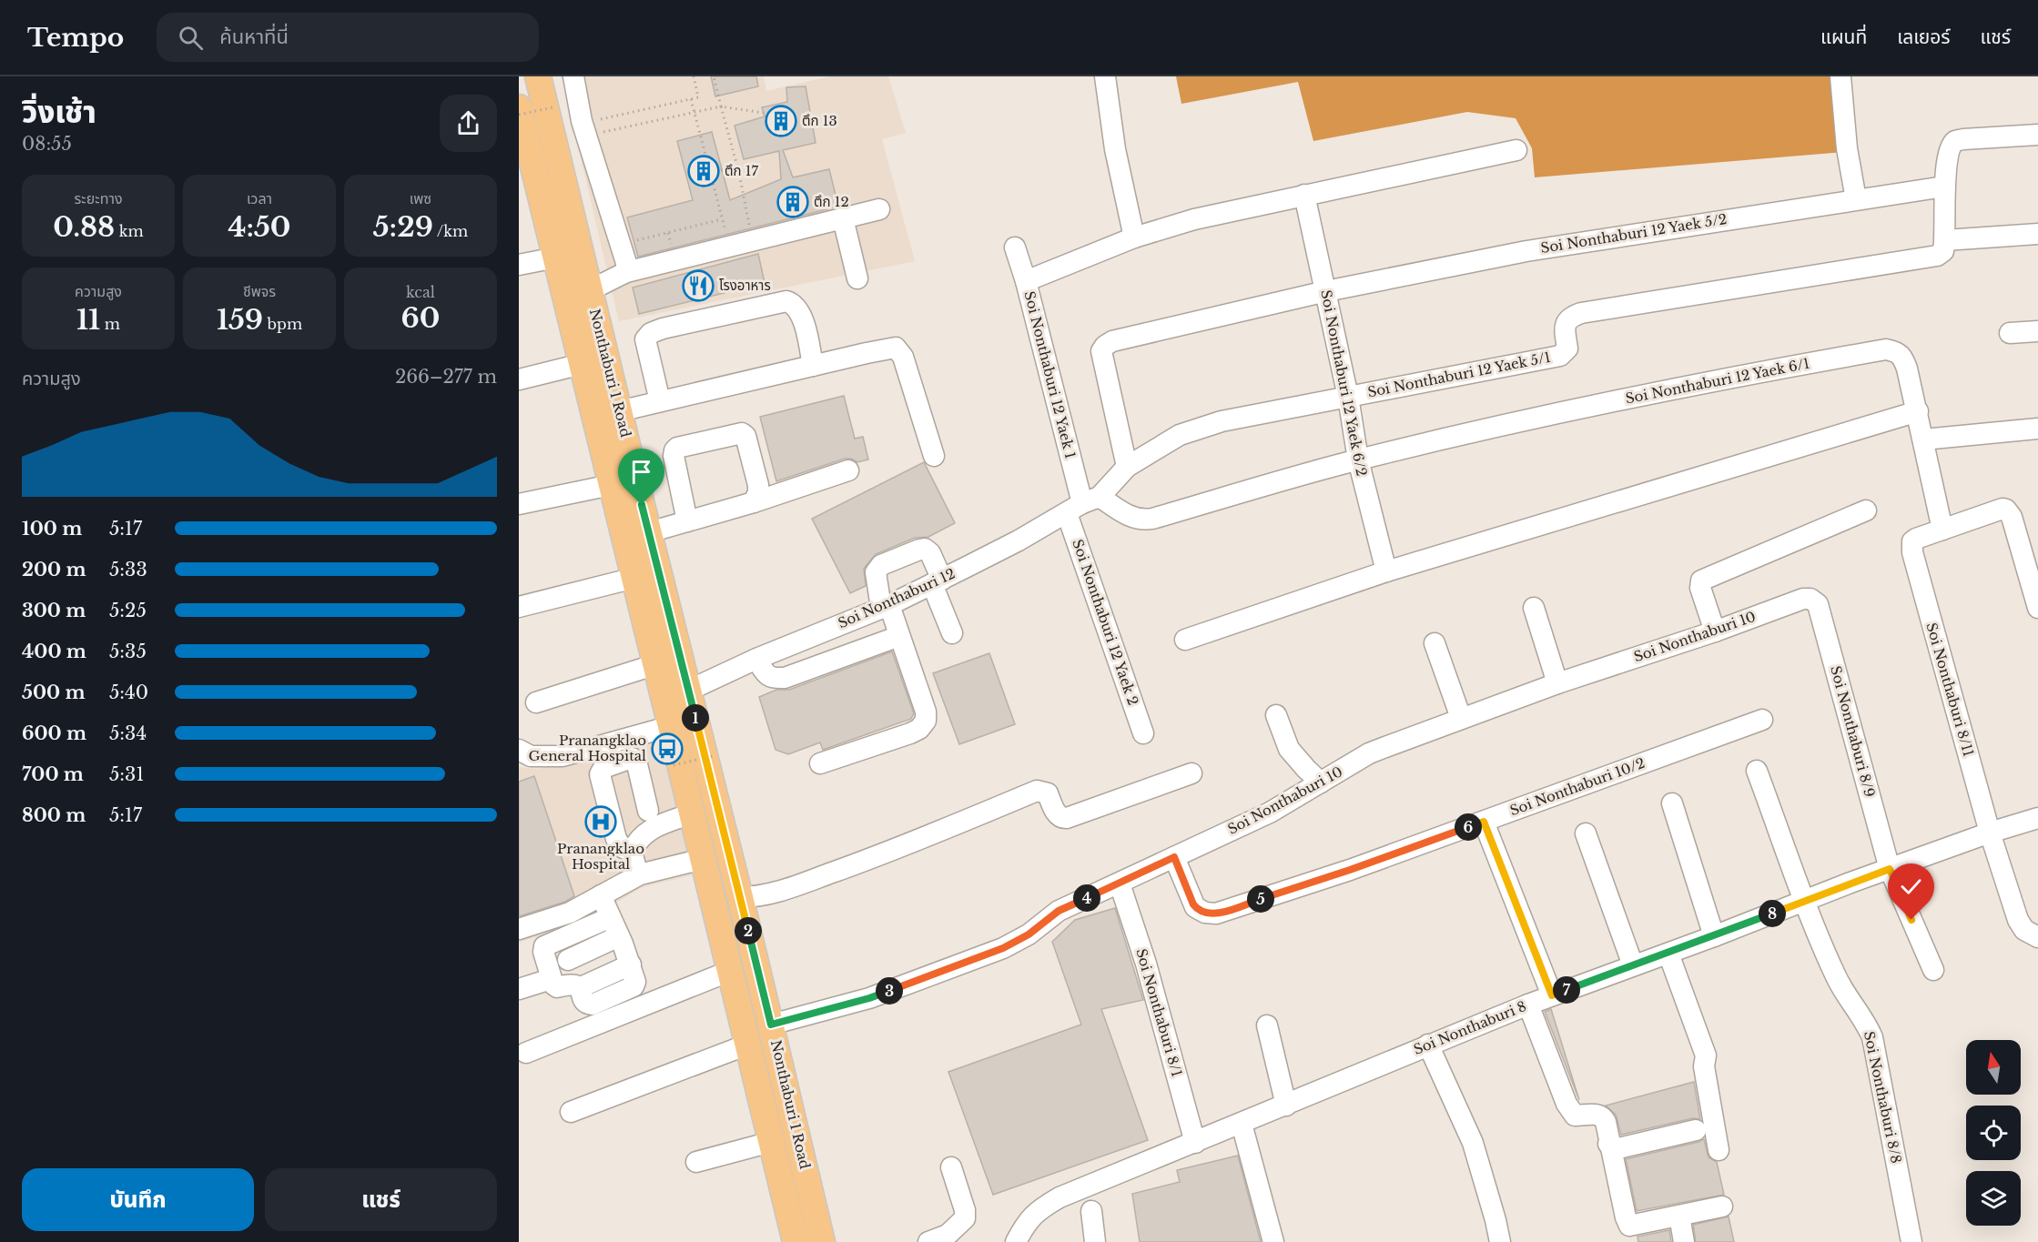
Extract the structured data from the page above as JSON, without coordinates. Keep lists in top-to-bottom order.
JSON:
{
  "streets": {
    "main road": ["Nonthaburi 1 Road"],
    "street": [
      "Soi Nonthaburi 12 Yaek 5/2",
      "Soi Nonthaburi 12 Yaek 1",
      "Soi Nonthaburi 12 Yaek 5/1",
      "Soi Nonthaburi 12 Yaek 6/1",
      "Soi Nonthaburi 12 Yaek 6/2",
      "Soi Nonthaburi 12",
      "Soi Nonthaburi 12 Yaek 2",
      "Soi Nonthaburi 10",
      "Soi Nonthaburi 8/11",
      "Soi Nonthaburi 8/9",
      "Soi Nonthaburi 10/2",
      "Soi Nonthaburi 8/1",
      "Soi Nonthaburi 8",
      "Soi Nonthaburi 8/8"
    ]
  },
  "crossings": [
    ["Soi Nonthaburi 12 Yaek 5/2", "Soi Nonthaburi 12 Yaek 5/1"],
    ["Soi Nonthaburi 12 Yaek 5/2", "Soi Nonthaburi 12 Yaek 6/2"],
    ["Nonthaburi 1 Road", "Soi Nonthaburi 12"],
    ["Nonthaburi 1 Road", "Soi Nonthaburi 10"],
    ["Soi Nonthaburi 12 Yaek 1", "Soi Nonthaburi 12 Yaek 5/1"],
    ["Soi Nonthaburi 12 Yaek 1", "Soi Nonthaburi 12"],
    ["Soi Nonthaburi 12 Yaek 1", "Soi Nonthaburi 12 Yaek 2"],
    ["Soi Nonthaburi 12 Yaek 5/1", "Soi Nonthaburi 12 Yaek 6/2"],
    ["Soi Nonthaburi 12 Yaek 5/1", "Soi Nonthaburi 12"],
    ["Soi Nonthaburi 12 Yaek 5/1", "Soi Nonthaburi 12 Yaek 2"],
    ["Soi Nonthaburi 12 Yaek 6/1", "Soi Nonthaburi 12 Yaek 6/2"],
    ["Soi Nonthaburi 12 Yaek 6/1", "Soi Nonthaburi 8/11"],
    ["Soi Nonthaburi 12", "Soi Nonthaburi 12 Yaek 2"],
    ["Soi Nonthaburi 10", "Soi Nonthaburi 8/9"],
    ["Soi Nonthaburi 10", "Soi Nonthaburi 10/2"],
    ["Soi Nonthaburi 10", "Soi Nonthaburi 8/1"],
    ["Soi Nonthaburi 8/11", "Soi Nonthaburi 8"],
    ["Soi Nonthaburi 8/9", "Soi Nonthaburi 8"],
    ["Soi Nonthaburi 8/1", "Soi Nonthaburi 8"],
    ["Soi Nonthaburi 8", "Soi Nonthaburi 8/8"]
  ],
  "places": {
    "building": ["ตึก 13", "ตึก 17", "ตึก 12"],
    "restaurant": ["โรงอาหาร"],
    "bus stop": ["Pranangklao General Hospital"],
    "hospital": ["Pranangklao Hospital"]
  },
  "north": "top",
  "page": {
    "header": "Tempo",
    "search": "ค้นหาที่นี่",
    "nav": ["แผนที่", "เลเยอร์", "แชร์"],
    "heading": ["วิ่งเช้า", "08:55"],
    "stats": [
      ["ระยะทาง", "0.88 km"],
      ["เวลา", "4:50"],
      ["เพซ", "5:29 /km"],
      ["ความสูง", "11 m"],
      ["ชีพจร", "159 bpm"],
      ["kcal", "60"]
    ],
    "chart": ["ความสูง", "266–277 m"],
    "list": [
      {
        "name": "100 m",
        "note": "5:17"
      },
      {
        "name": "200 m",
        "note": "5:33"
      },
      {
        "name": "300 m",
        "note": "5:25"
      },
      {
        "name": "400 m",
        "note": "5:35"
      },
      {
        "name": "500 m",
        "note": "5:40"
      },
      {
        "name": "600 m",
        "note": "5:34"
      },
      {
        "name": "700 m",
        "note": "5:31"
      },
      {
        "name": "800 m",
        "note": "5:17"
      }
    ],
    "pins": [
      "1",
      "6",
      "4",
      "5",
      "8",
      "2",
      "7",
      "3"
    ],
    "buttons": ["บันทึก", "แชร์"]
  }
}
